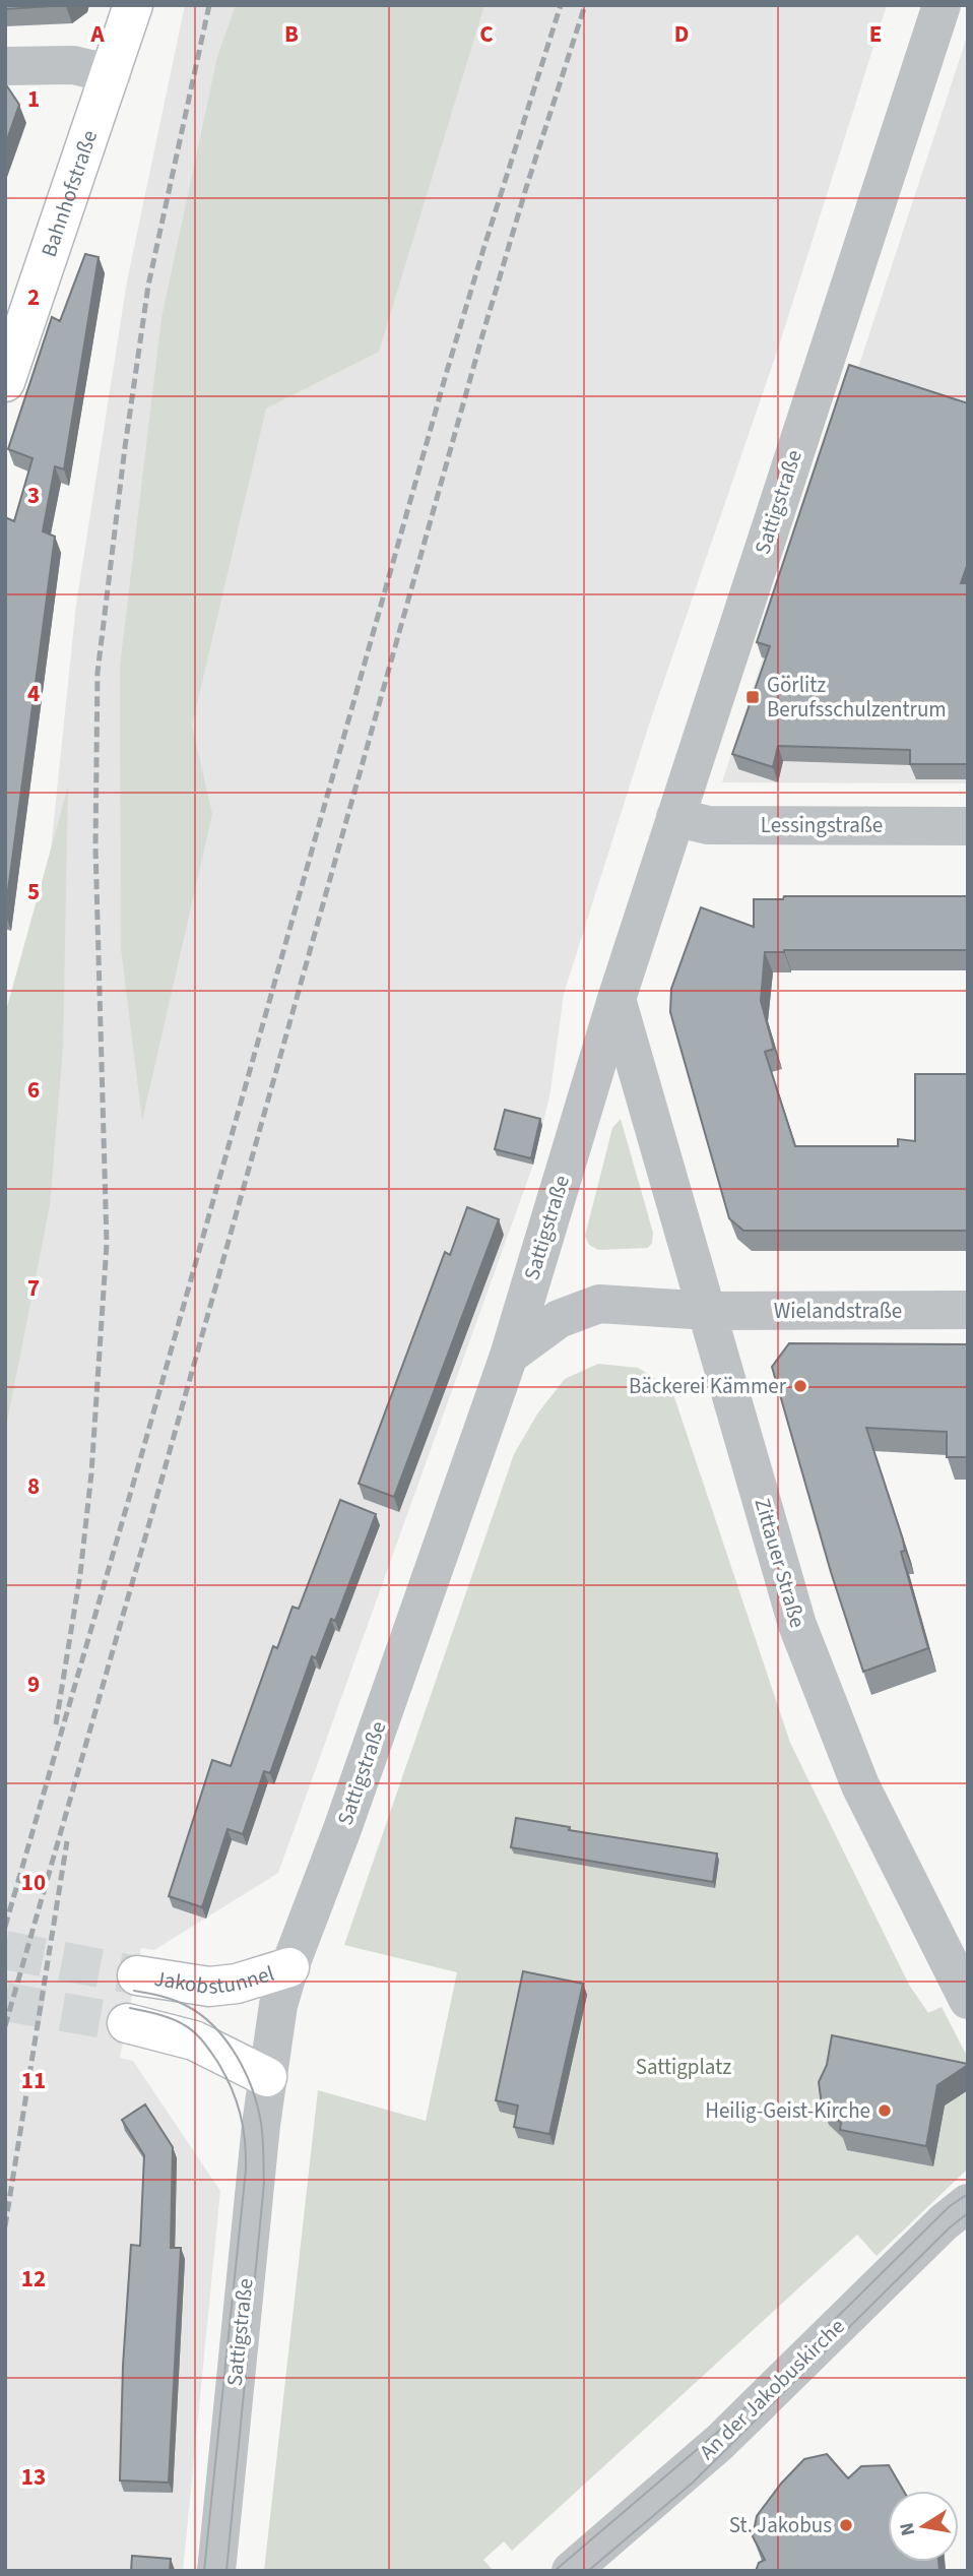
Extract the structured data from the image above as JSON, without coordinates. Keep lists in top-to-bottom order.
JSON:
{
  "streets": {
    "main road": ["Bahnhofstraße", "Jakobstunnel"],
    "street": [
      "Sattigstraße",
      "Lessingstraße",
      "Wielandstraße",
      "Zittauer Straße",
      "An der Jakobuskirche"
    ]
  },
  "crossings": [
    ["Sattigstraße", "Lessingstraße"],
    ["Sattigstraße", "Jakobstunnel"],
    ["Wielandstraße", "Zittauer Straße"]
  ],
  "parks": ["Sattigplatz"],
  "places": {
    "transit": ["Görlitz Berufsschulzentrum"],
    "other": ["Bäckerei Kämmer", "Heilig-Geist-Kirche", "St. Jakobus"]
  },
  "north": "left",
  "grid": {
    "columns": [
      "A",
      "B",
      "C",
      "D",
      "E"
    ],
    "rows": [
      "1",
      "2",
      "3",
      "4",
      "5",
      "6",
      "7",
      "8",
      "9",
      "10",
      "11",
      "12",
      "13"
    ]
  }
}
